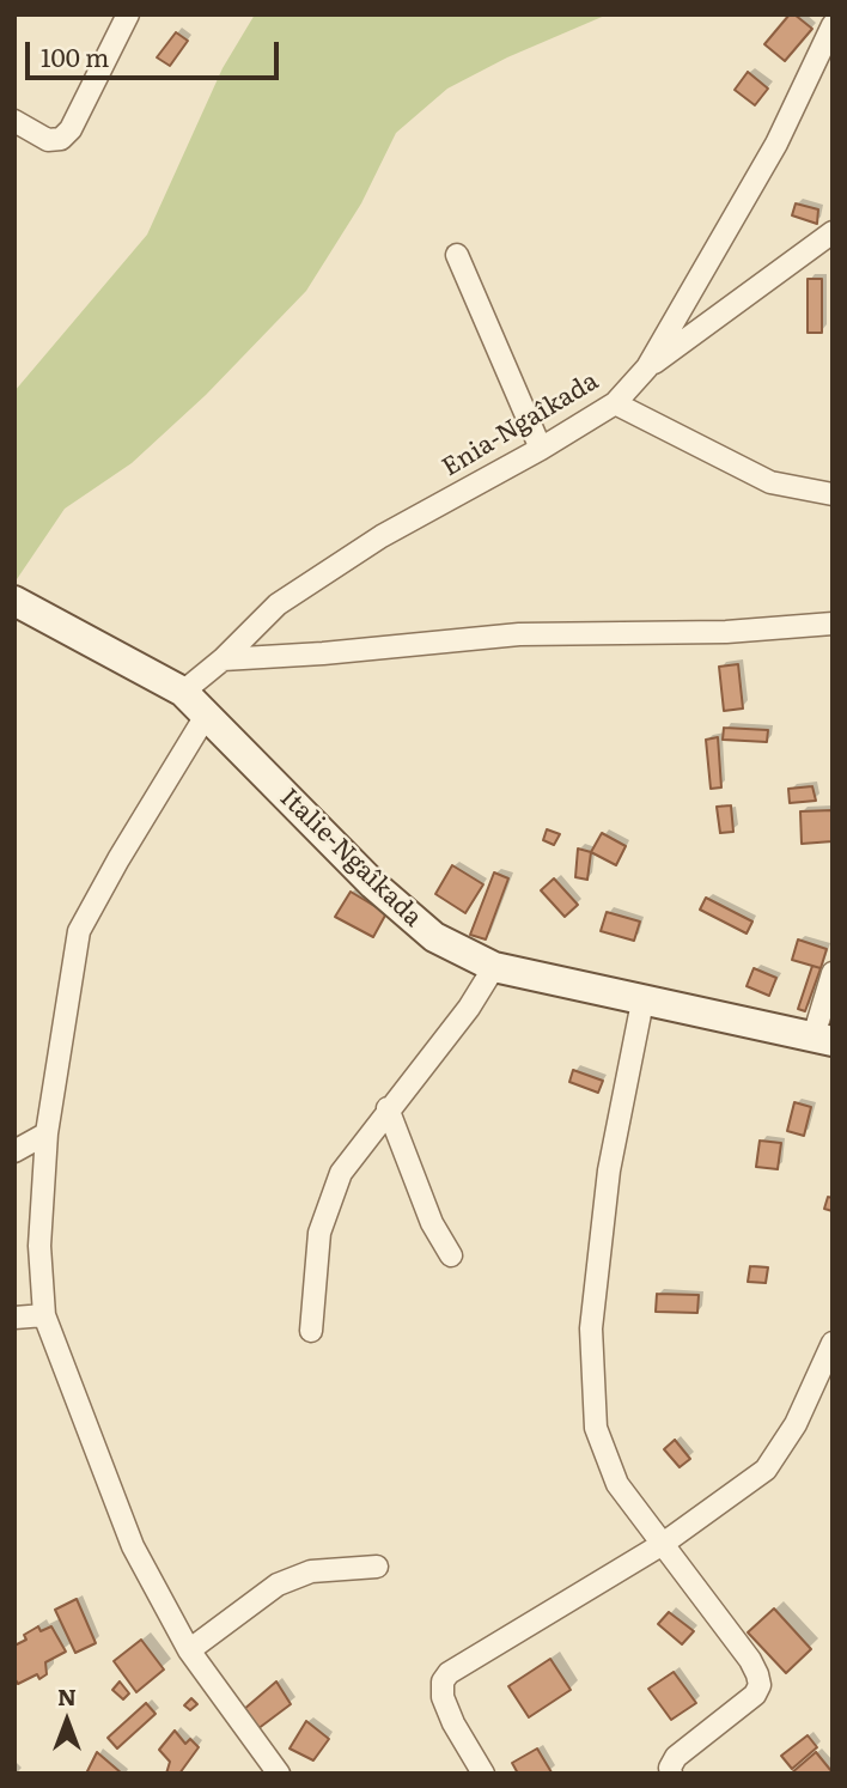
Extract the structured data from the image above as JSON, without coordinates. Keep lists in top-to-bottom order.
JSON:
{
  "streets": {
    "street": ["Enia-Ngaîkada", "Italie-Ngaîkada"]
  },
  "crossings": [
    ["Enia-Ngaîkada", "Italie-Ngaîkada"]
  ],
  "scale_bar": "100 m",
  "north": "top"
}
